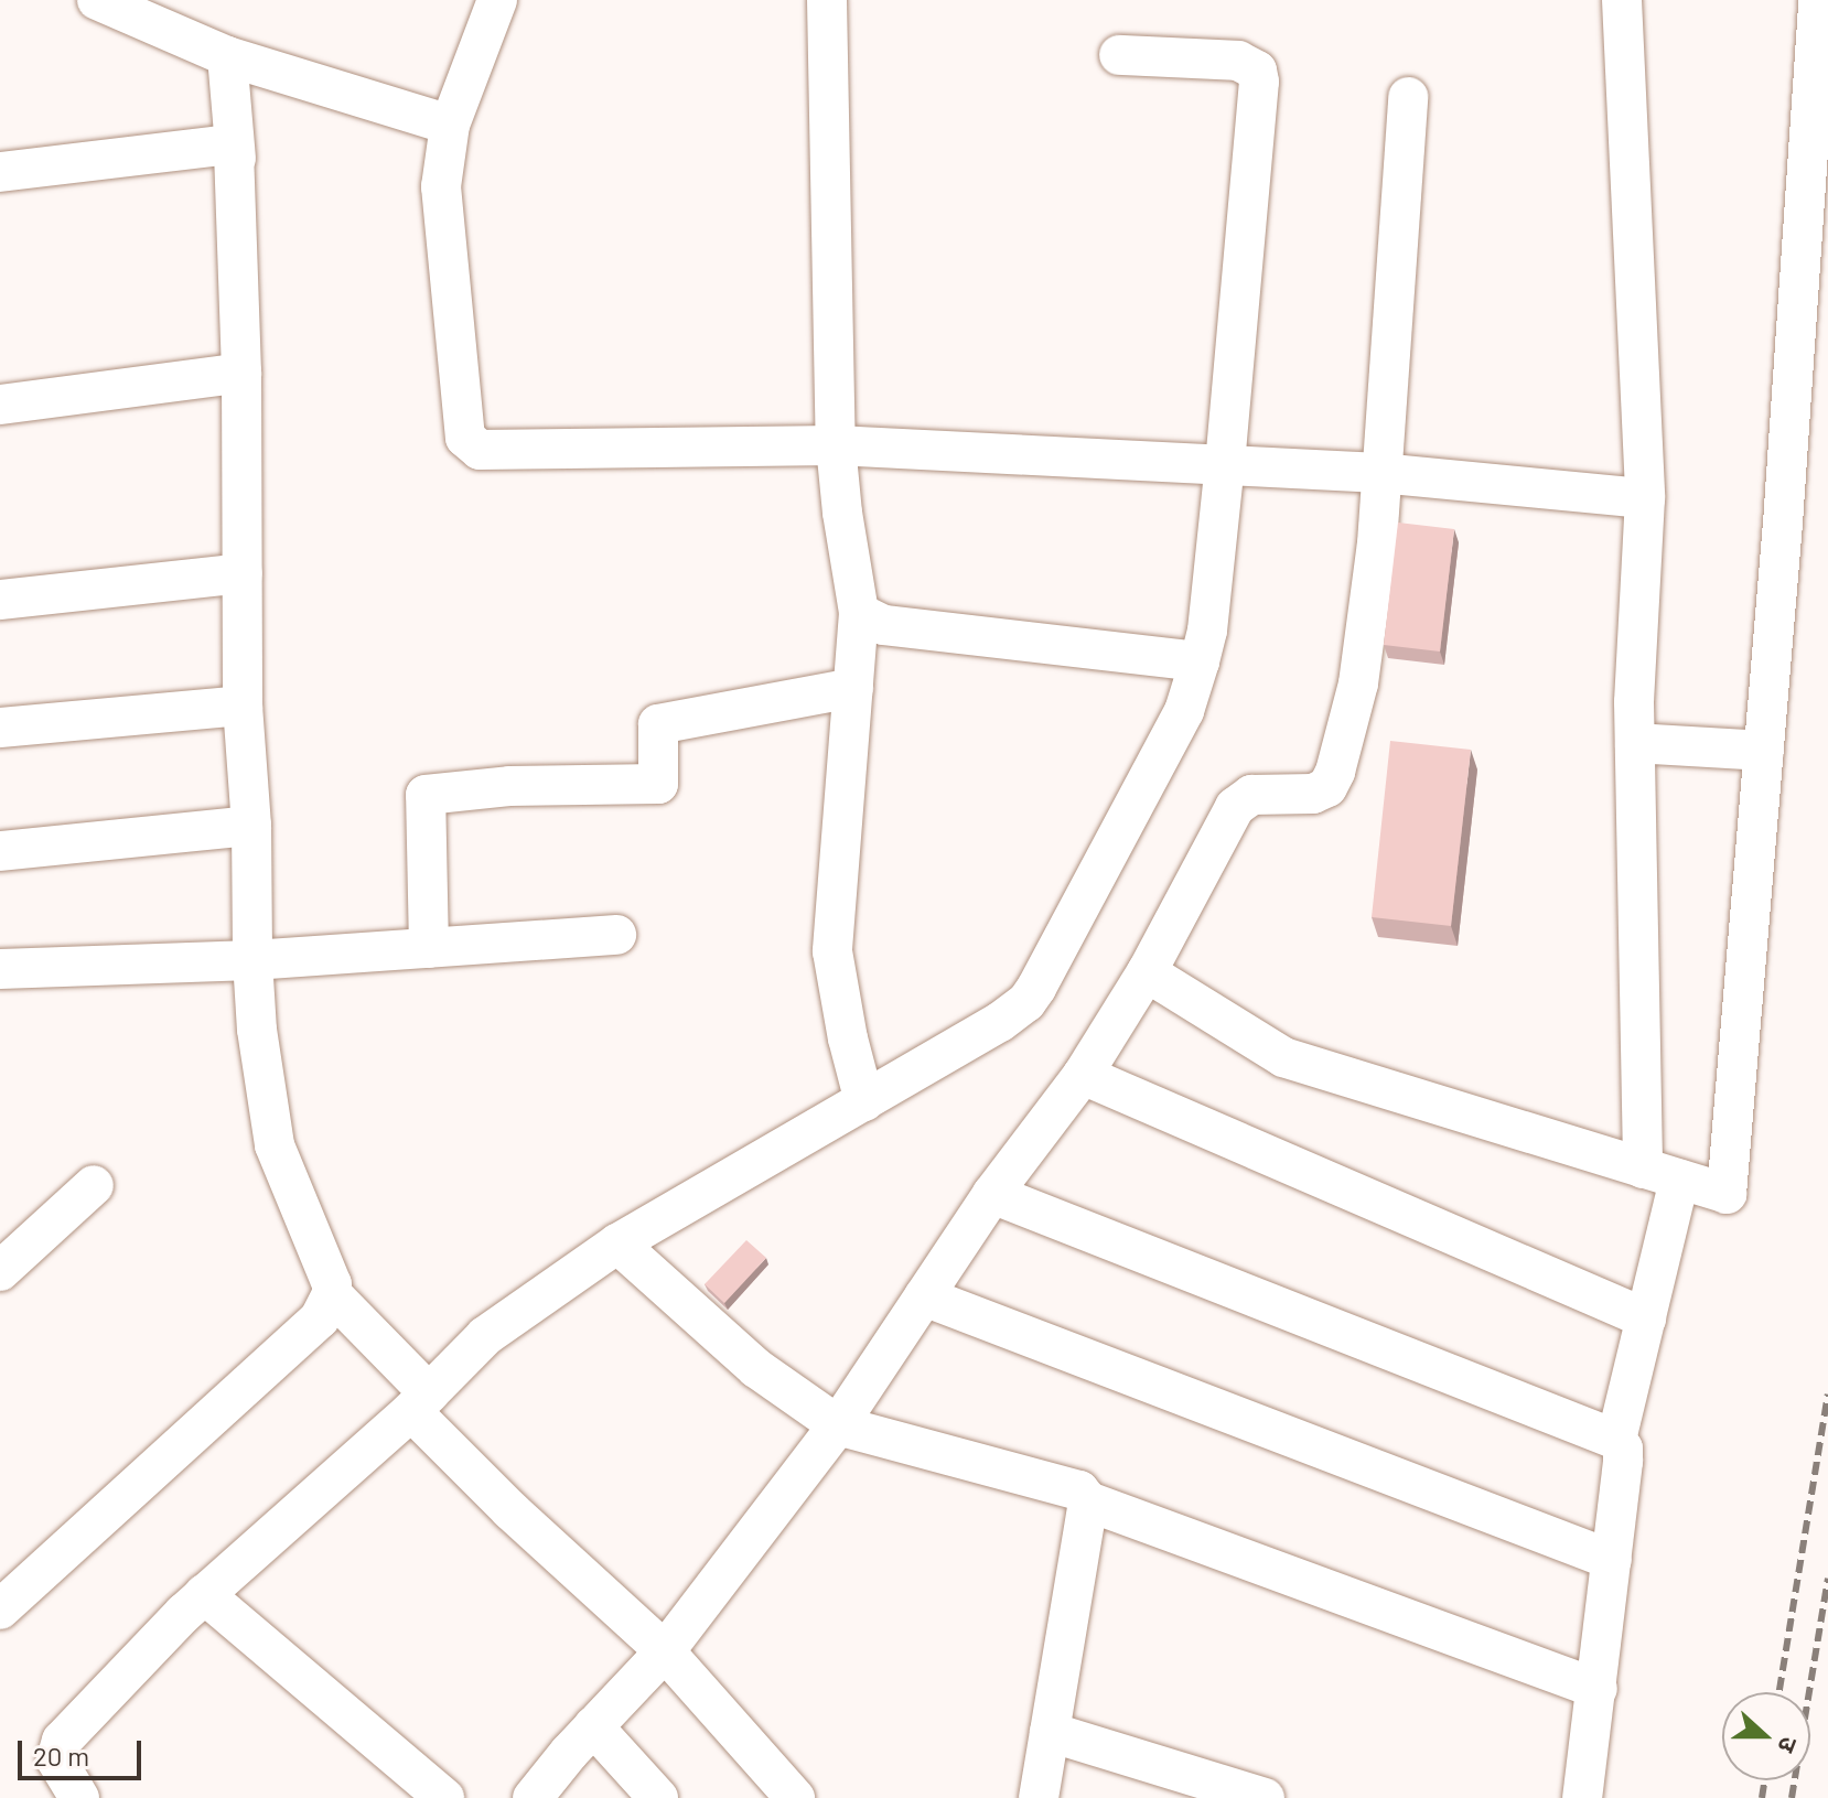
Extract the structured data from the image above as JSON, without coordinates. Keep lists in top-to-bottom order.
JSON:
{
  "scale_bar": "20 m",
  "north": "right"
}
